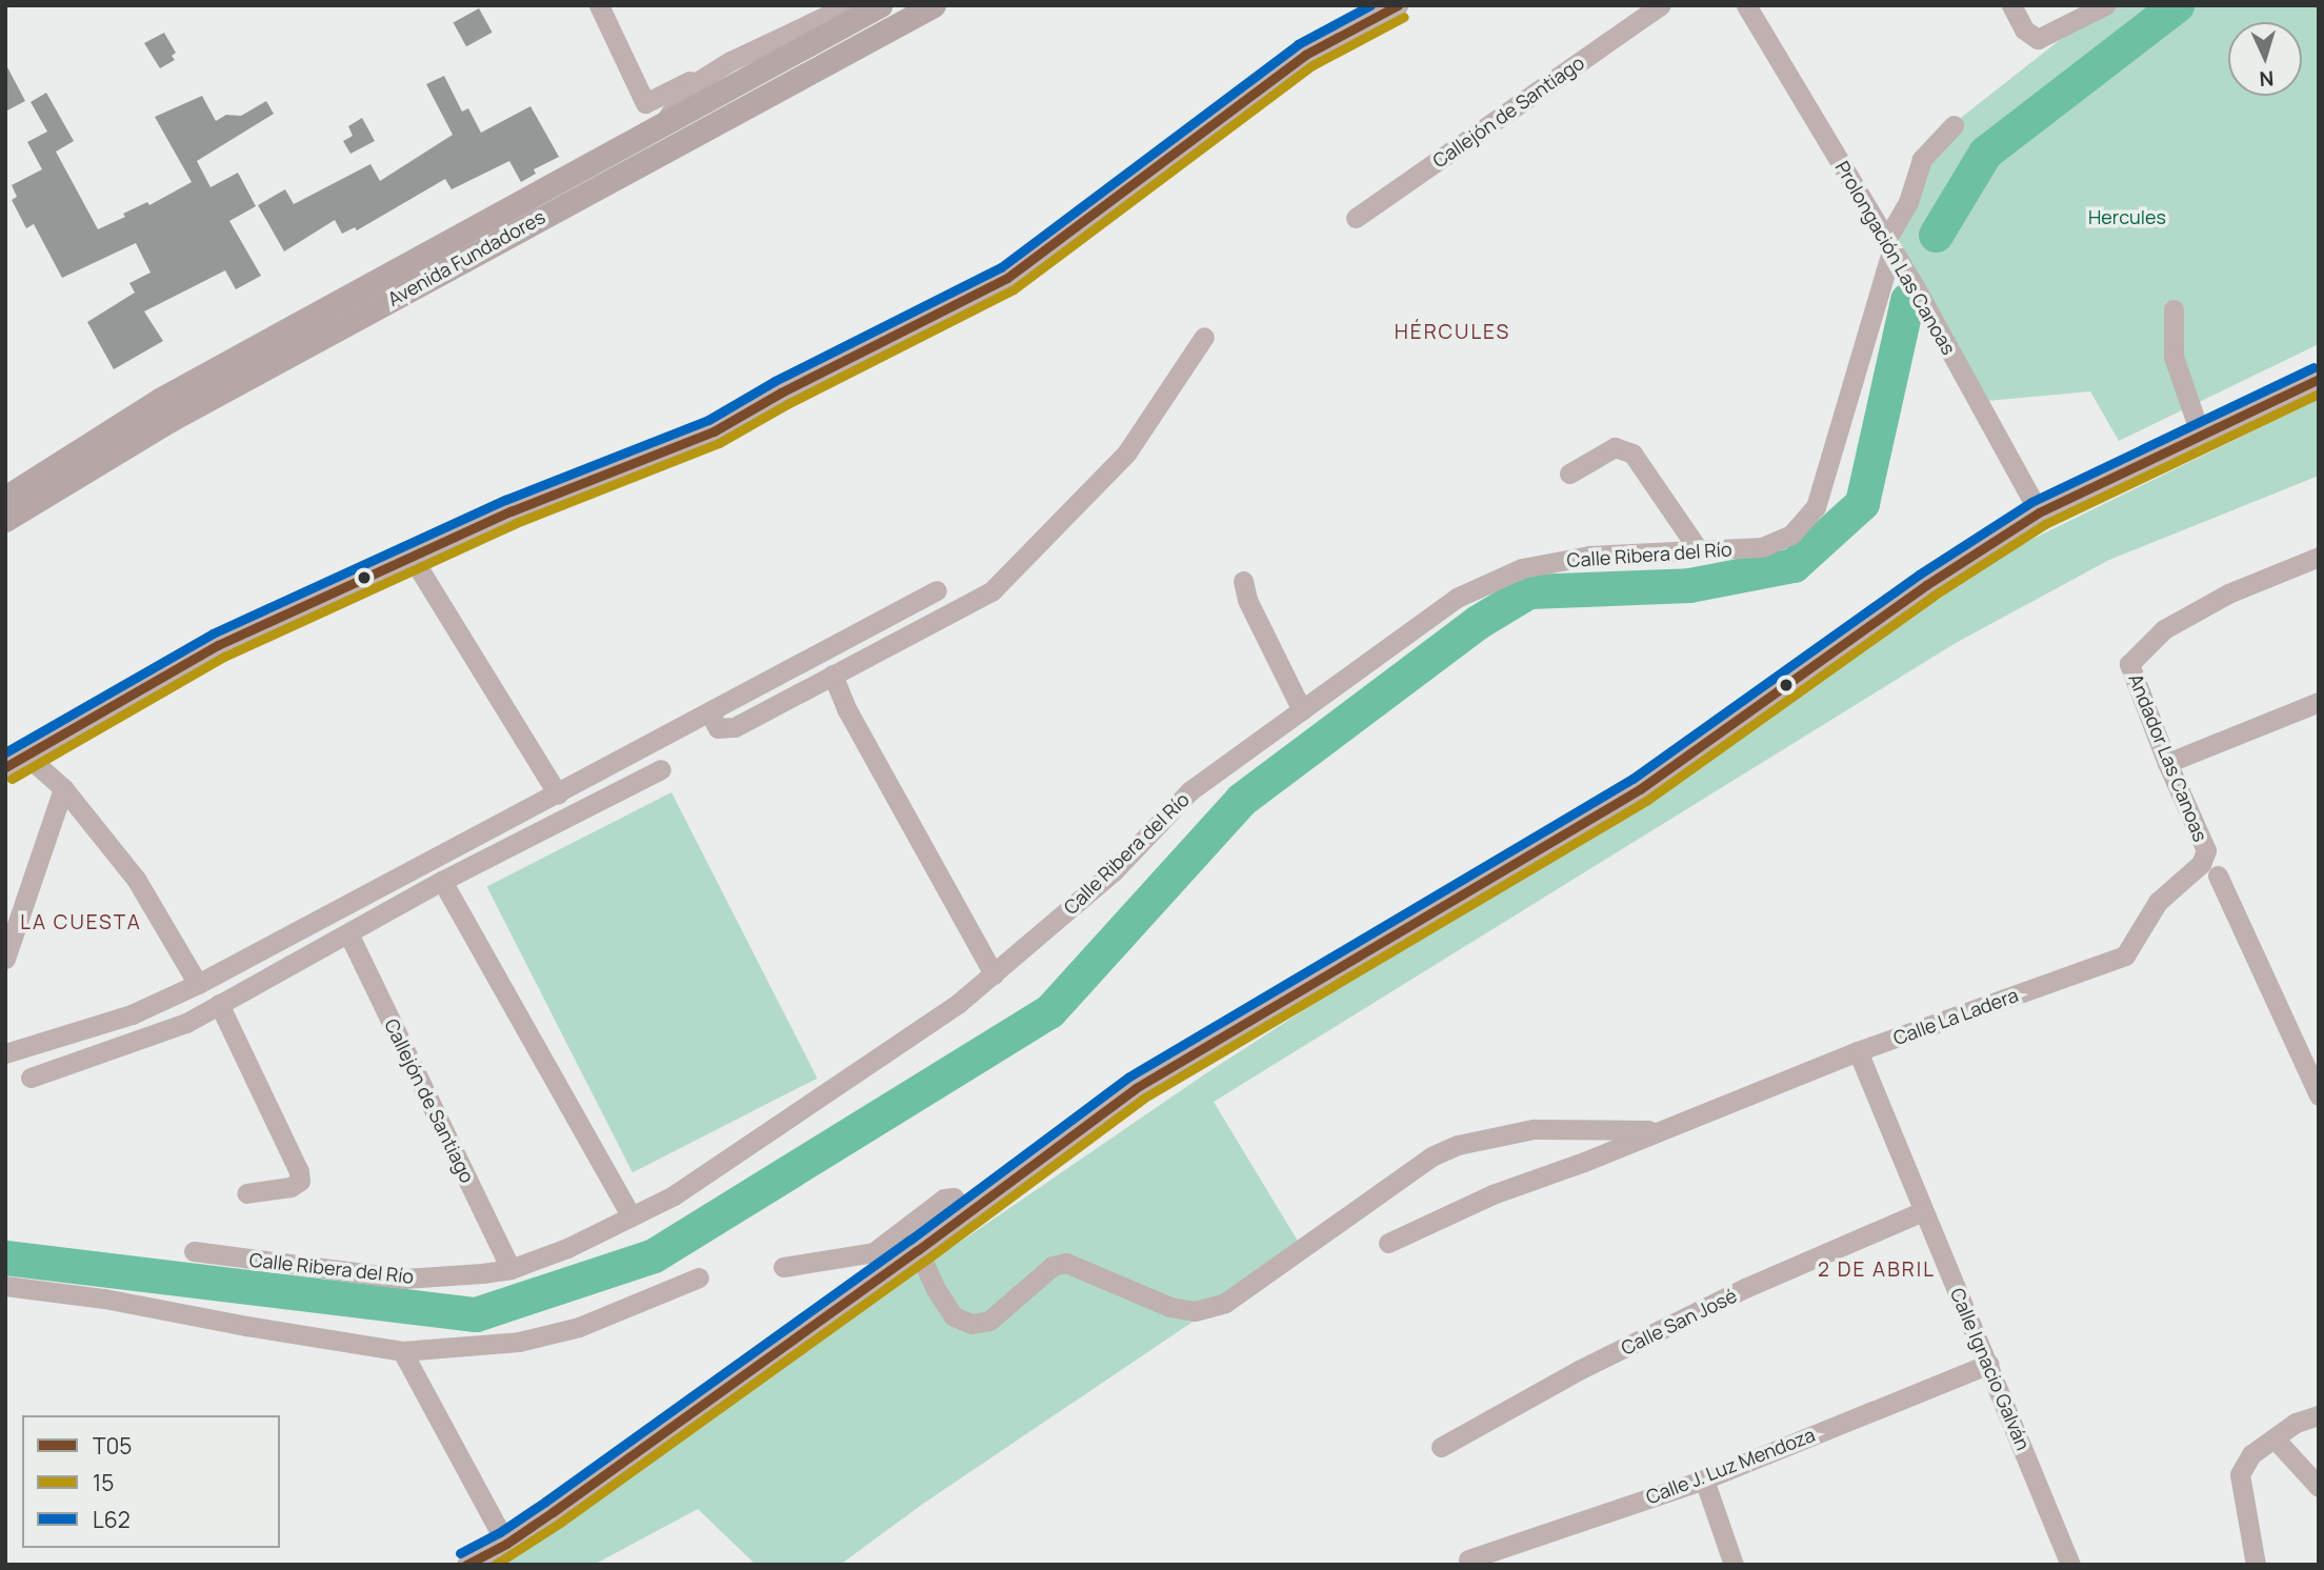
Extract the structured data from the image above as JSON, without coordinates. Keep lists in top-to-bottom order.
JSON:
{
  "streets": {
    "main road": ["Avenida Fundadores"],
    "street": [
      "Callejón de Santiago",
      "Prolongación Las Canoas",
      "Calle Ribera del Río",
      "Andador Las Canoas",
      "Calle La Ladera",
      "Calle San José",
      "Calle Ignacio Galván",
      "Calle J. Luz Mendoza"
    ]
  },
  "crossings": [
    ["Callejón de Santiago", "Calle Ribera del Río"],
    ["Prolongación Las Canoas", "Calle Ribera del Río"],
    ["Andador Las Canoas", "Calle La Ladera"],
    ["Calle La Ladera", "Calle Ignacio Galván"],
    ["Calle San José", "Calle Ignacio Galván"],
    ["Calle Ignacio Galván", "Calle J. Luz Mendoza"]
  ],
  "districts": ["HÉRCULES", "LA CUESTA", "2 DE ABRIL"],
  "parks": ["Hercules"],
  "lines": ["transit line T05", "transit line L62", "transit line 15"],
  "legend": ["T05", "15", "L62"],
  "north": "bottom"
}
